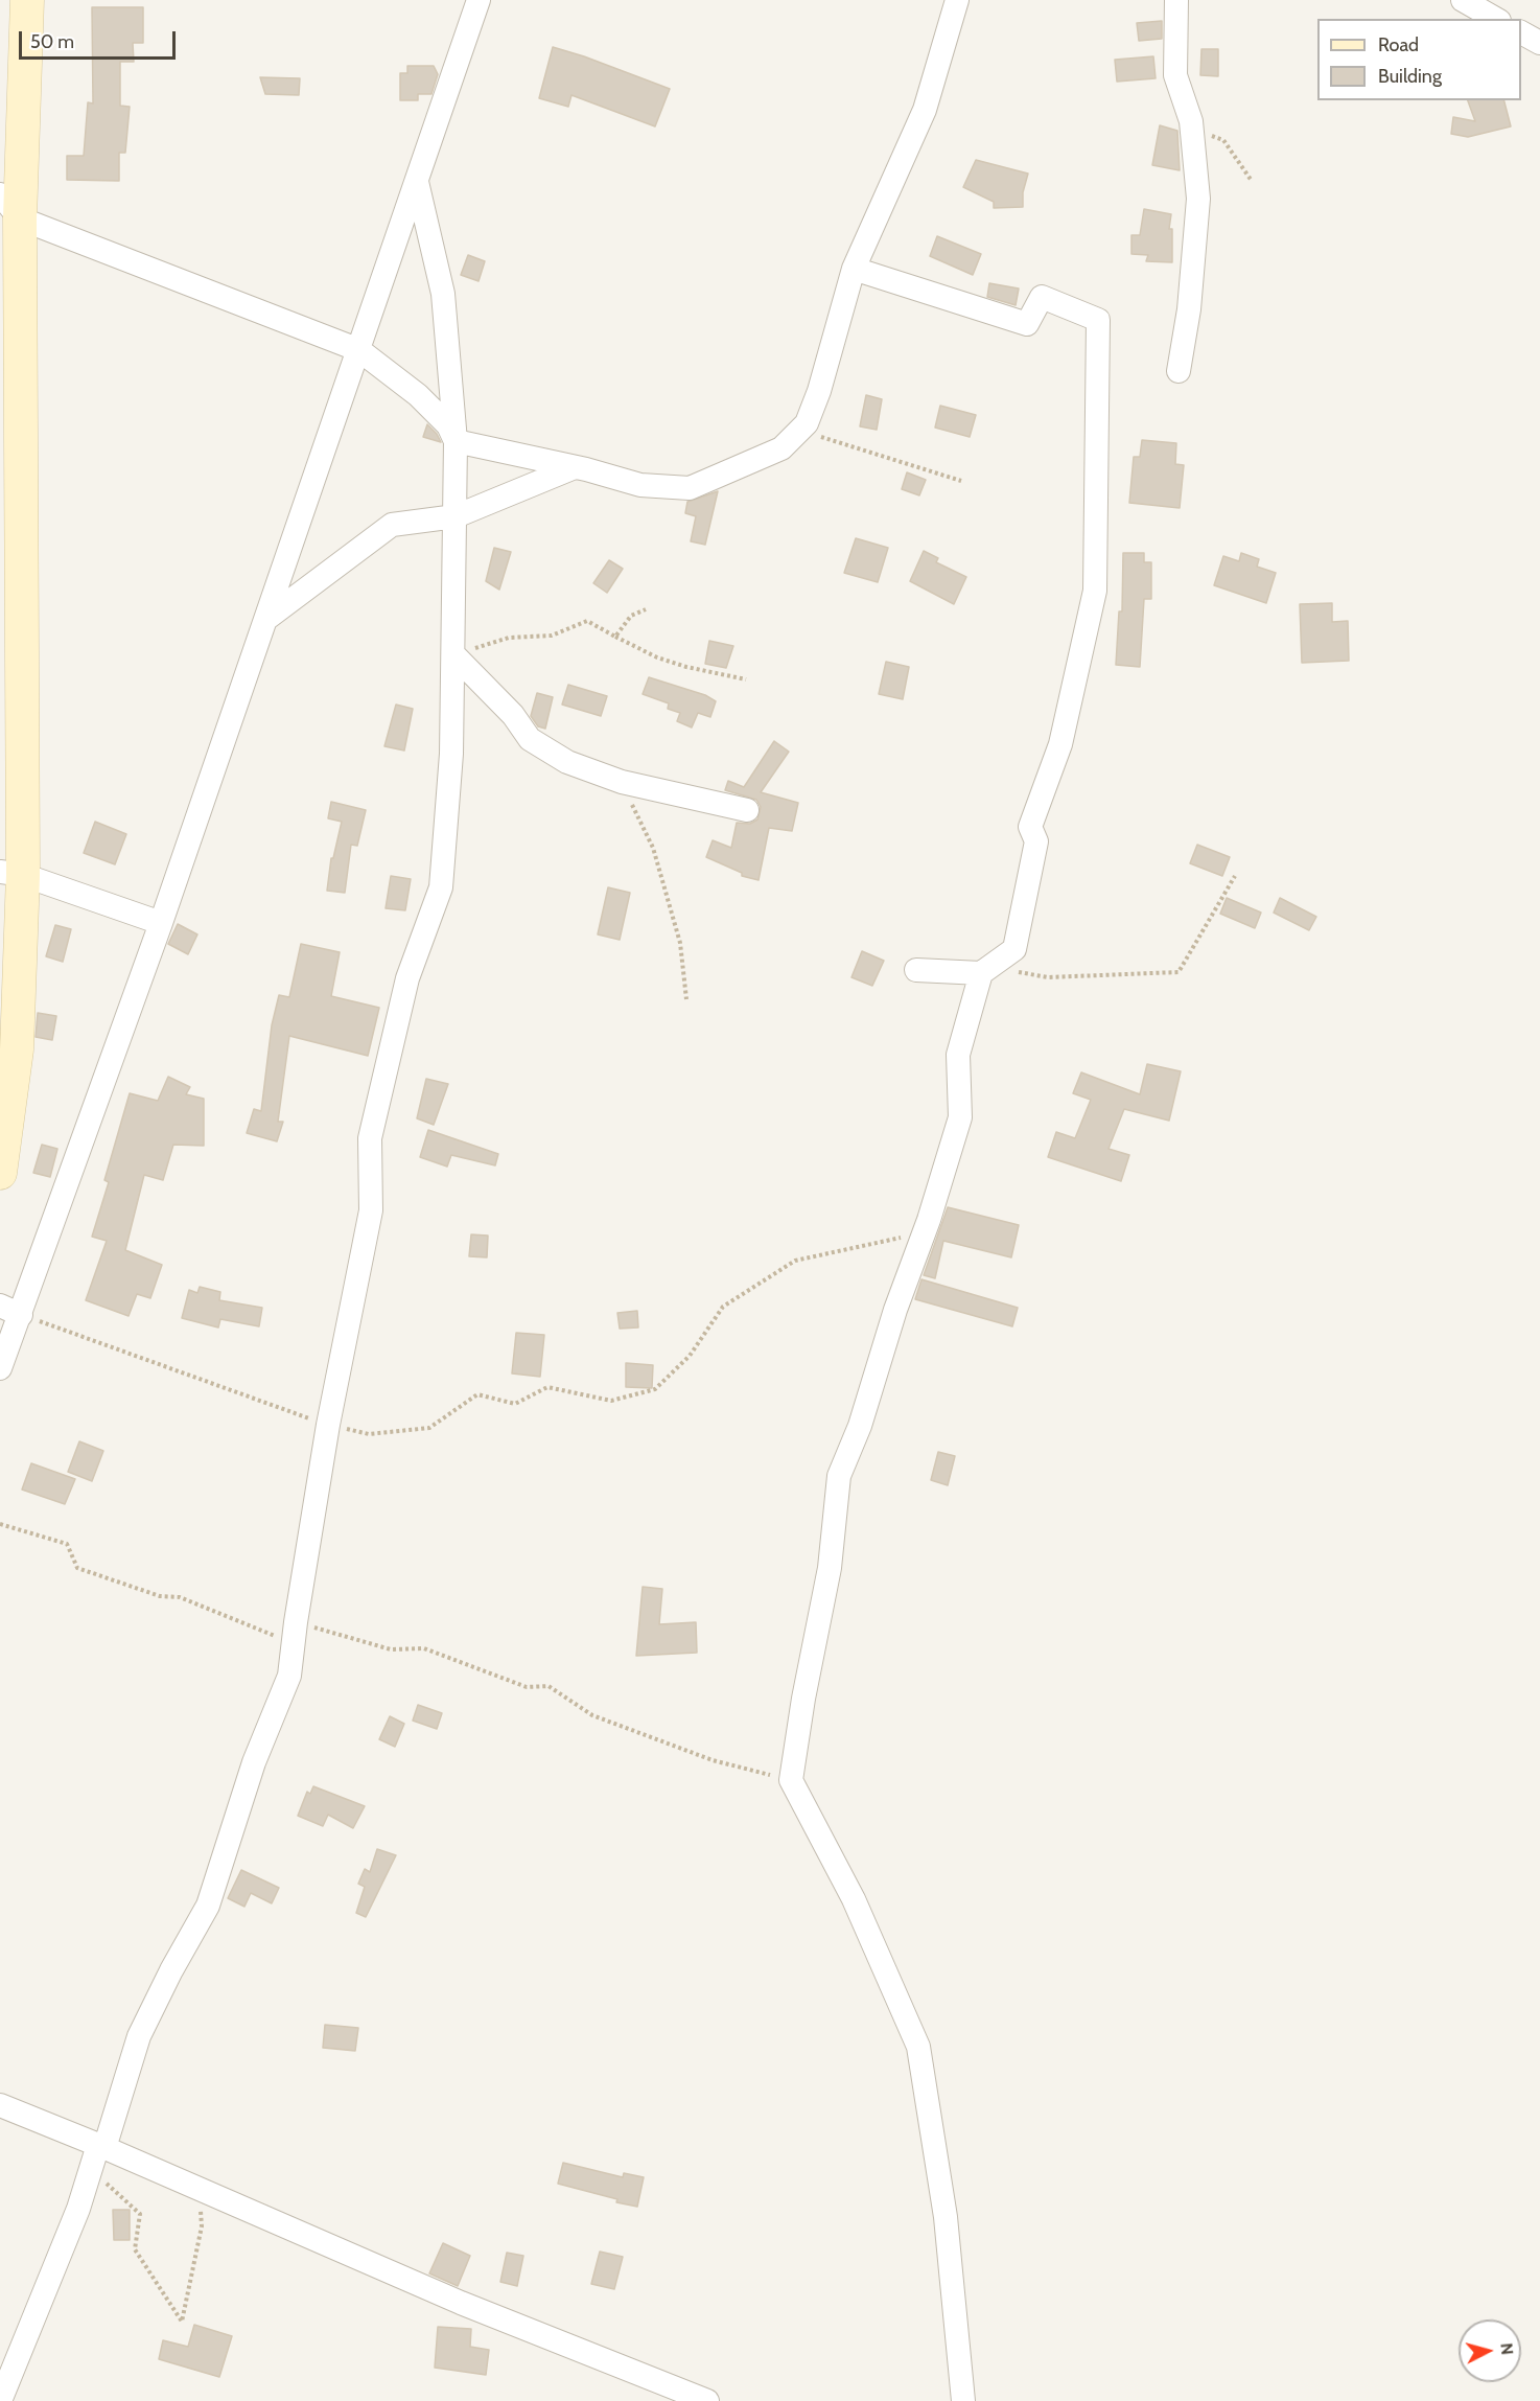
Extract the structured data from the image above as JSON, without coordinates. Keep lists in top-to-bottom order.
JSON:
{
  "legend": ["Road", "Building"],
  "scale_bar": "50 m",
  "north": "right"
}
